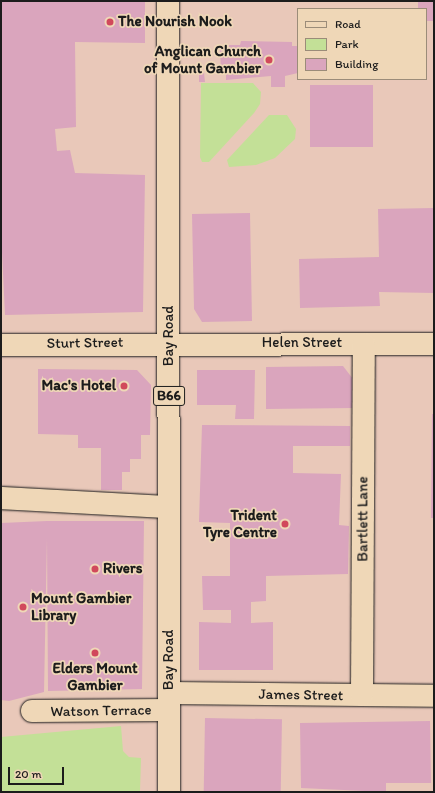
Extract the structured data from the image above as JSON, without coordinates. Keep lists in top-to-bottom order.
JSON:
{
  "streets": {
    "street": [
      "Bay Road",
      "Sturt Street",
      "Helen Street",
      "B66",
      "Bartlett Lane",
      "James Street",
      "Watson Terrace"
    ]
  },
  "crossings": [
    ["Bay Road", "Sturt Street"],
    ["Bay Road", "Helen Street"],
    ["Bay Road", "James Street"],
    ["Bay Road", "Watson Terrace"],
    ["Sturt Street", "Helen Street"],
    ["Helen Street", "Bartlett Lane"],
    ["Bartlett Lane", "James Street"],
    ["James Street", "Watson Terrace"]
  ],
  "places": [
    "The Nourish Nook",
    "Anglican Church of Mount Gambier",
    "Mac's Hotel",
    "Trident Tyre Centre",
    "Rivers",
    "Mount Gambier Library",
    "Elders Mount Gambier"
  ],
  "legend": ["Road", "Park", "Building"],
  "scale_bar": "20 m"
}
